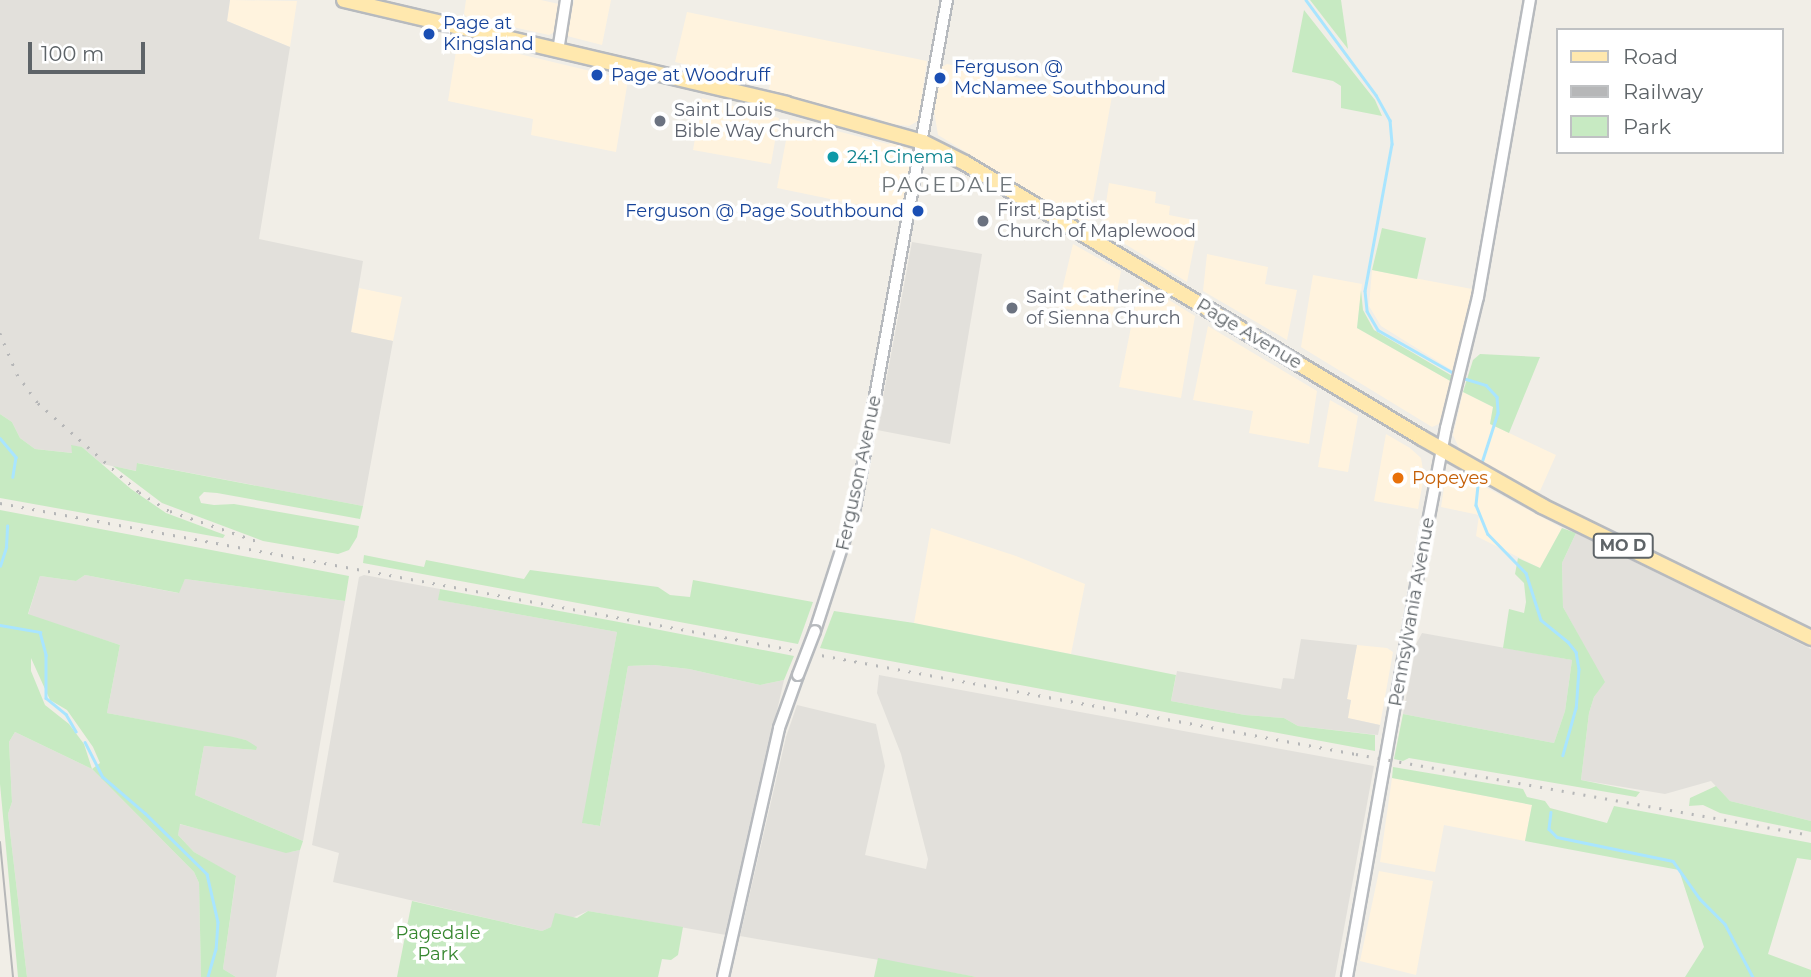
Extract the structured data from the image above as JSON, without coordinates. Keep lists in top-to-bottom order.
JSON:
{
  "streets": {
    "main road": ["Page Avenue", "MO D"],
    "street": ["Ferguson Avenue", "Pennsylvania Avenue"]
  },
  "crossings": [
    ["Page Avenue", "Ferguson Avenue"],
    ["Page Avenue", "Pennsylvania Avenue"]
  ],
  "districts": ["PAGEDALE"],
  "parks": ["Pagedale Park"],
  "places": [
    "Page at Kingsland",
    "Page at Woodruff",
    "Ferguson @ McNamee Southbound",
    "Saint Louis Bible Way Church",
    "24:1 Cinema",
    "Ferguson @ Page Southbound",
    "First Baptist Church of Maplewood",
    "Saint Catherine of Sienna Church",
    "Popeyes"
  ],
  "legend": ["Road", "Railway", "Park"],
  "scale_bar": "100 m"
}
